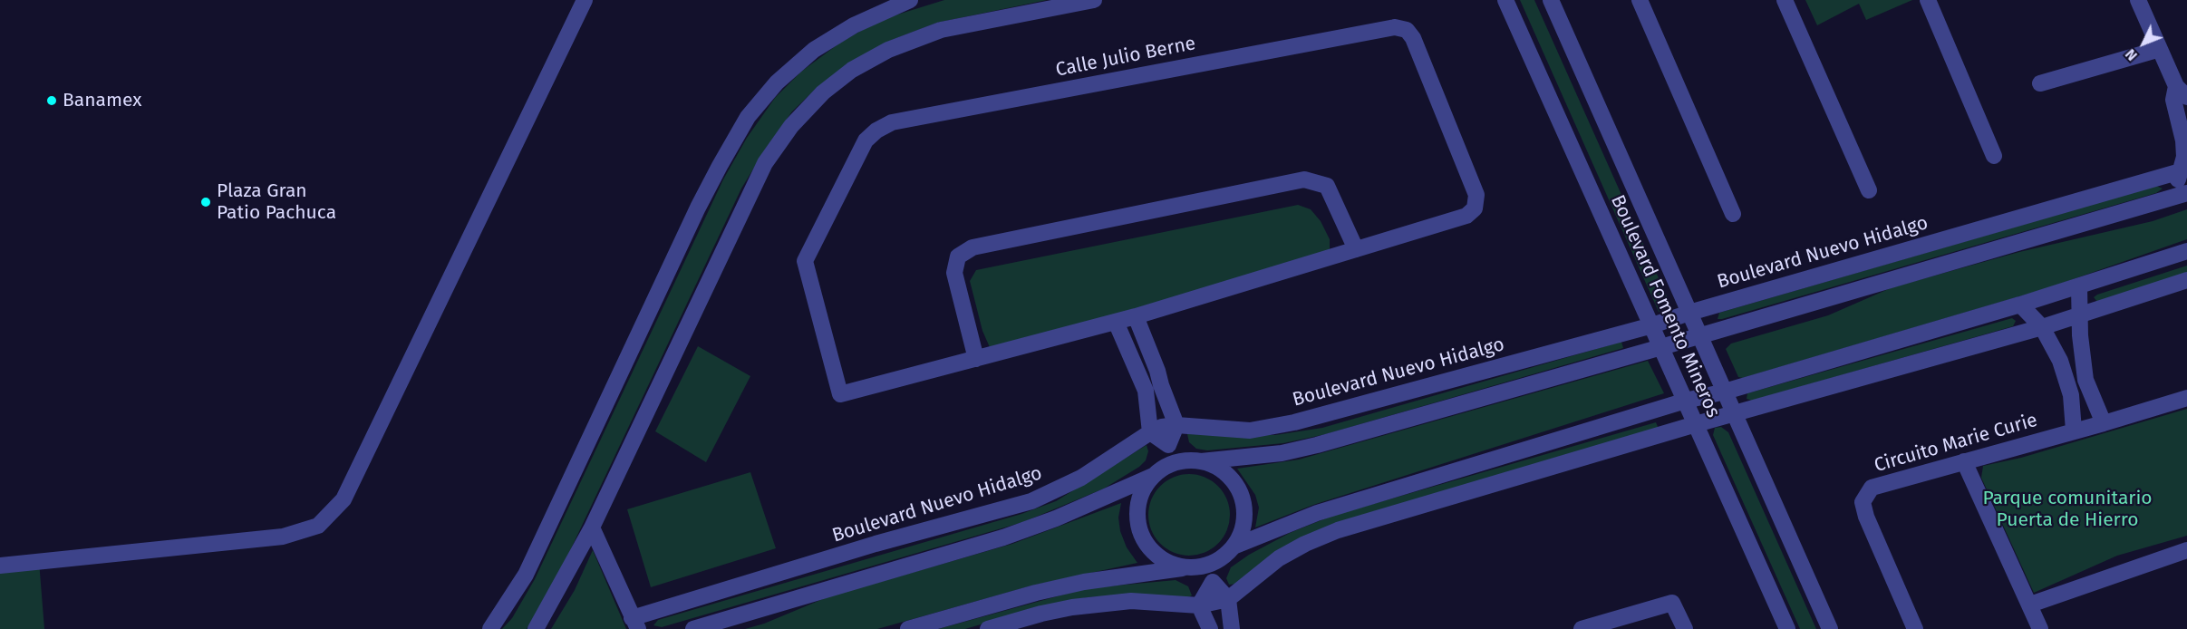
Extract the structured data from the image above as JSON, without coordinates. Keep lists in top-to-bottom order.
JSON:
{
  "streets": {
    "street": [
      "Calle Julio Berne",
      "Boulevard Nuevo Hidalgo",
      "Boulevard Fomento Mineros",
      "Circuito Marie Curie"
    ]
  },
  "crossings": [
    ["Boulevard Nuevo Hidalgo", "Boulevard Fomento Mineros"]
  ],
  "parks": ["Parque comunitario Puerta de Hierro"],
  "places": ["Banamex", "Plaza Gran Patio Pachuca"],
  "north": "bottom left"
}
